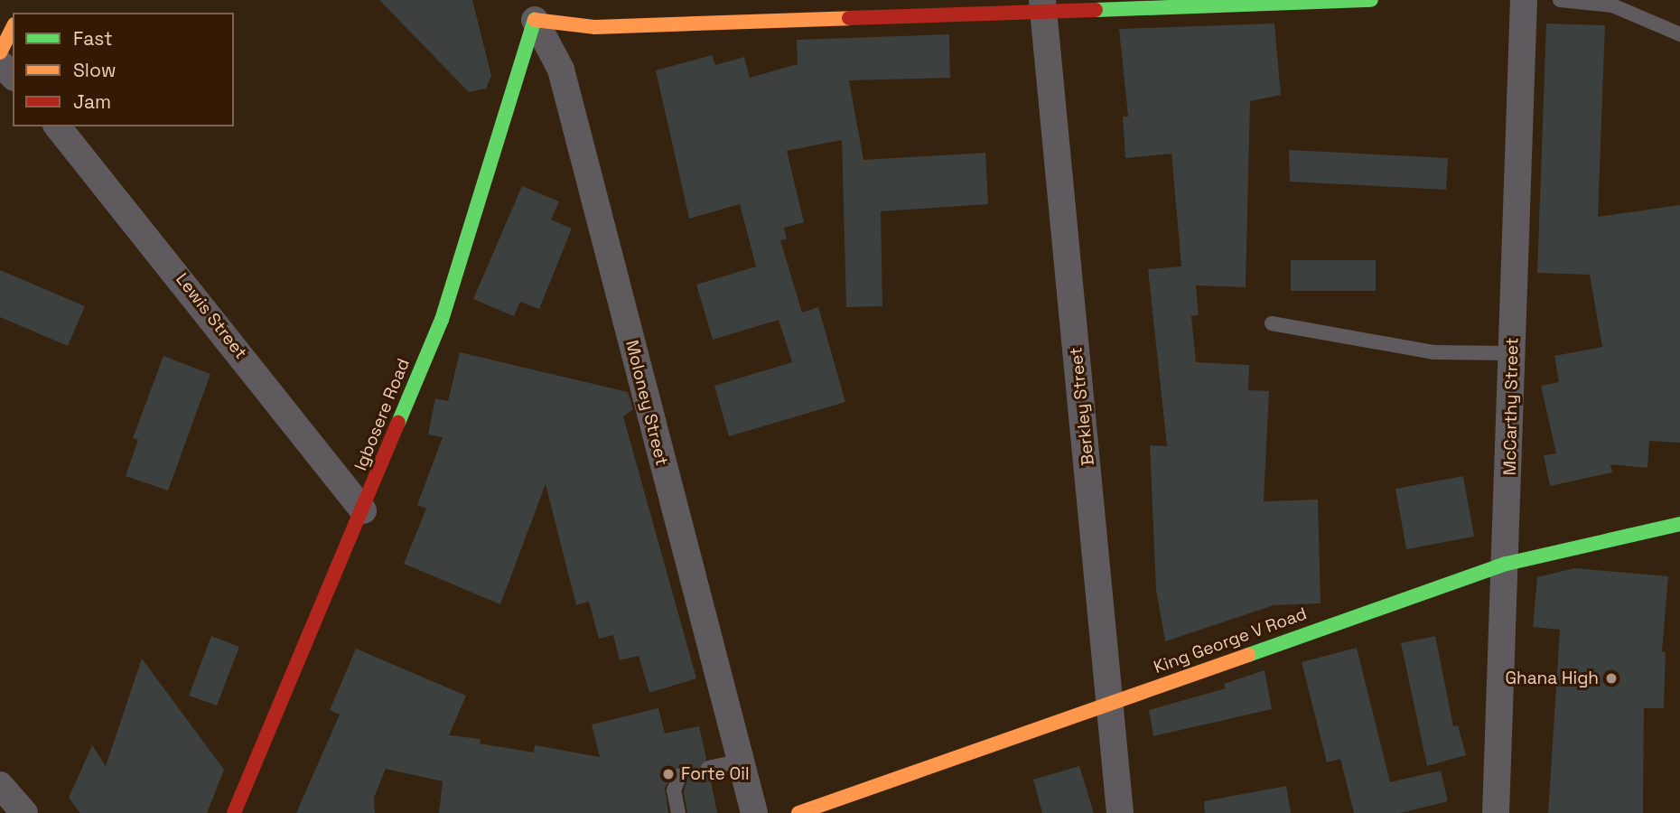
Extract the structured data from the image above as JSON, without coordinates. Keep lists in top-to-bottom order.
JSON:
{
  "streets": {
    "street": [
      "Lewis Street",
      "Moloney Street",
      "Berkley Street",
      "McCarthy Street",
      "Igbosere Road",
      "King George V Road"
    ]
  },
  "crossings": [
    ["Lewis Street", "Igbosere Road"],
    ["Moloney Street", "Igbosere Road"],
    ["Berkley Street", "King George V Road"],
    ["McCarthy Street", "King George V Road"]
  ],
  "places": ["Ghana High", "Forte Oil"],
  "legend": ["Fast", "Slow", "Jam"]
}
